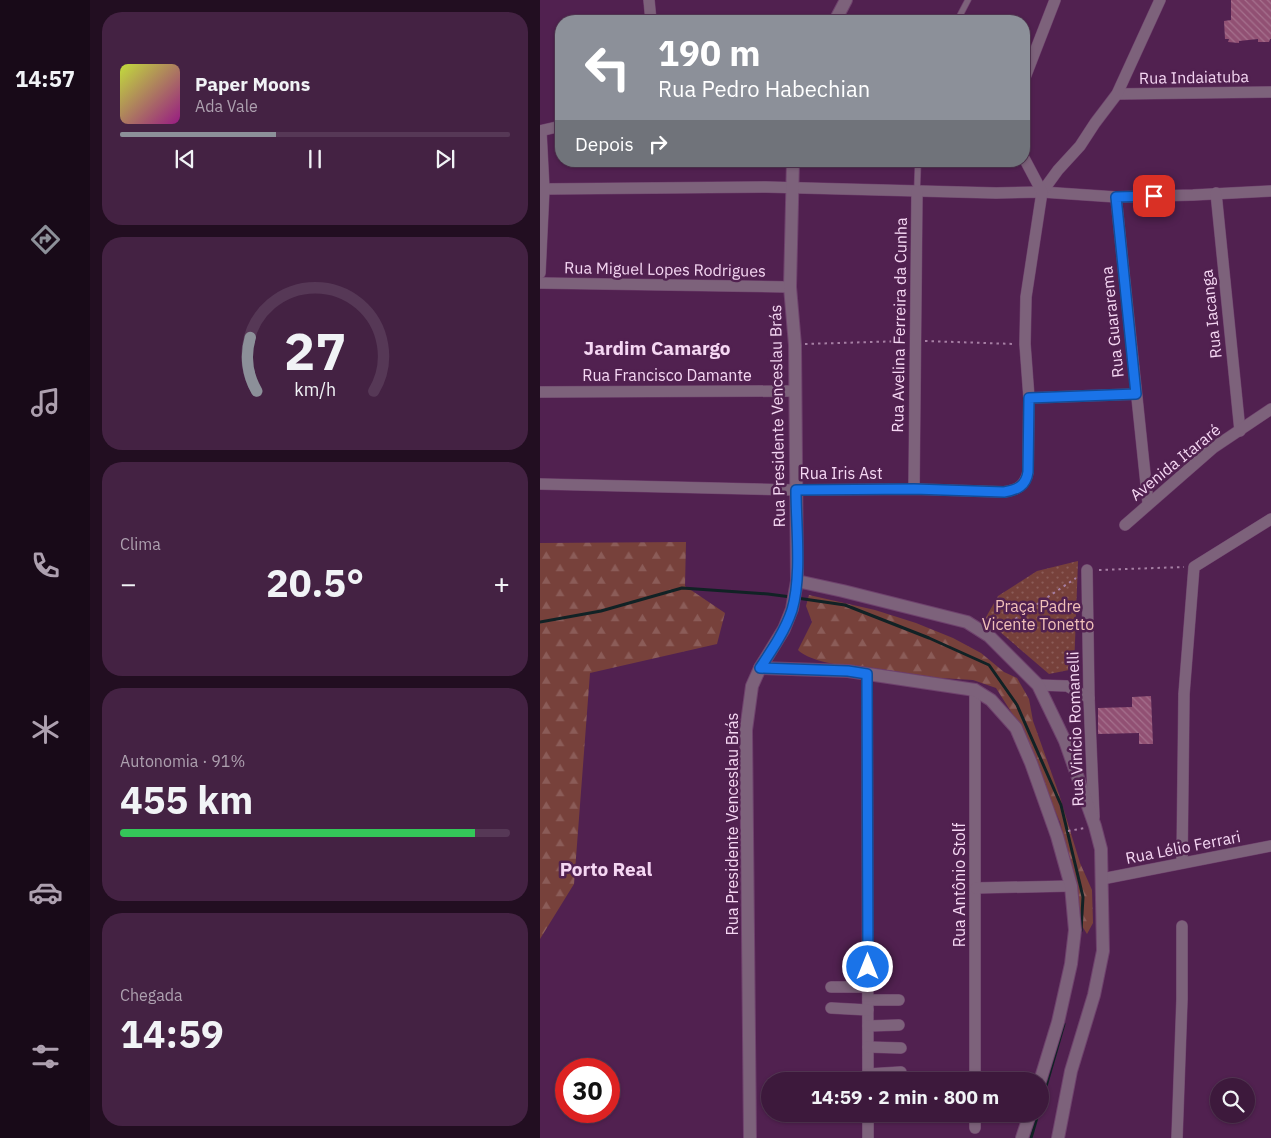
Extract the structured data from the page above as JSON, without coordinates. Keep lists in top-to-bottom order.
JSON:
{
  "streets": {
    "street": [
      "Rua Indaiatuba",
      "Rua Miguel Lopes Rodrigues",
      "Rua Iacanga",
      "Rua Guararema",
      "Rua Avelina Ferreira da Cunha",
      "Rua Francisco Damante",
      "Rua Presidente Venceslau Brás",
      "Avenida Itararé",
      "Rua Iris Ast",
      "Rua Vinício Romanelli",
      "Rua Lélio Ferrari",
      "Rua Antônio Stolf"
    ]
  },
  "crossings": [
    ["Rua Miguel Lopes Rodrigues", "Rua Presidente Venceslau Brás"],
    ["Rua Iacanga", "Avenida Itararé"],
    ["Rua Guararema", "Avenida Itararé"],
    ["Rua Avelina Ferreira da Cunha", "Rua Iris Ast"],
    ["Rua Francisco Damante", "Rua Presidente Venceslau Brás"],
    ["Rua Presidente Venceslau Brás", "Rua Iris Ast"]
  ],
  "districts": ["Jardim Camargo", "Porto Real"],
  "parks": ["Praça Padre Vicente Tonetto"],
  "page": {
    "tabs": "14:57",
    "turn": ["190 m", "Rua Pedro Habechian"],
    "song": ["Paper Moons", "Ada Vale"],
    "then": "Depois",
    "tile": [
      "Clima",
      ["Autonomia · 91%", "455 km"],
      ["Chegada", "14:59"]
    ],
    "heat": ["−", "20.5°", "+"],
    "limit": "30",
    "trip": "14:59 · 2 min · 800 m",
    "gauge": ["27", "km/h"]
  }
}
